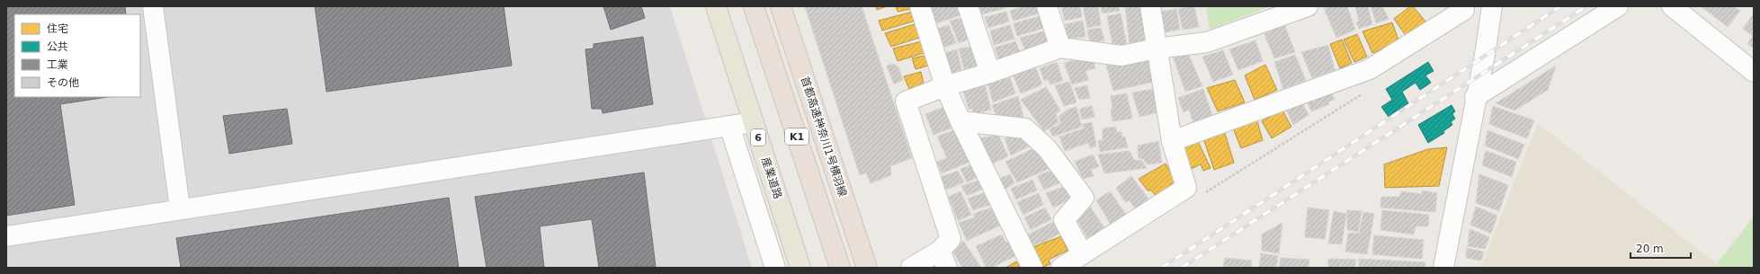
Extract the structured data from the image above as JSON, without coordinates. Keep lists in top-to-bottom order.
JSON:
{
  "streets": {
    "highway": ["K1", "首都高速神奈川1号横羽線"],
    "main road": ["6", "産業道路"]
  },
  "legend": [
    "住宅",
    "公共",
    "工業",
    "その他"
  ],
  "scale_bar": "20 m"
}
